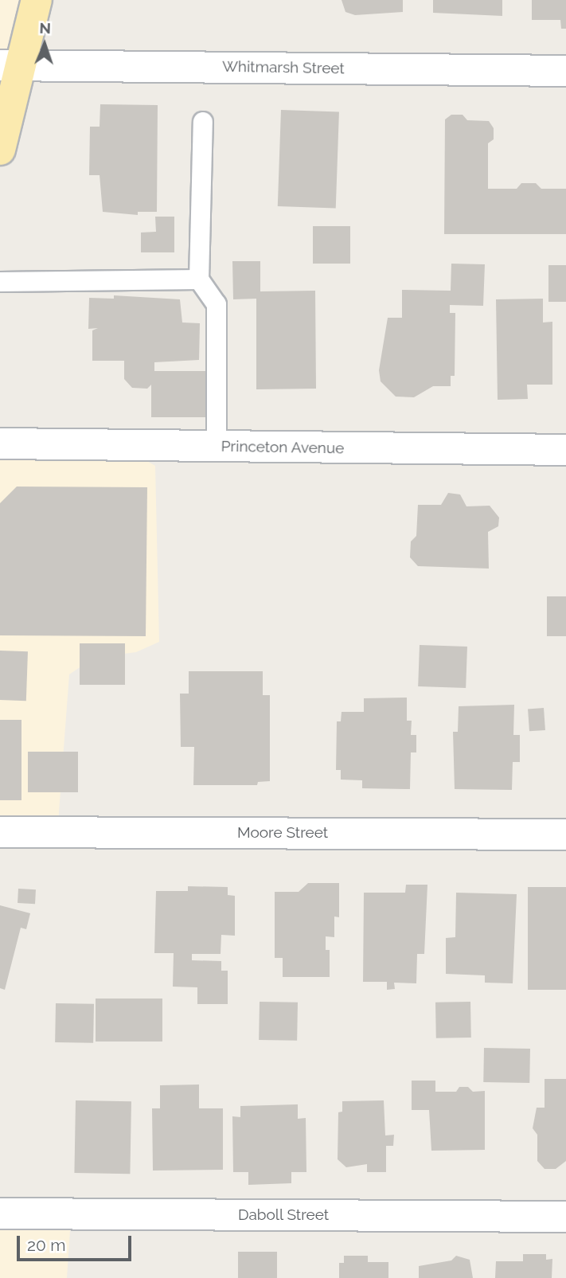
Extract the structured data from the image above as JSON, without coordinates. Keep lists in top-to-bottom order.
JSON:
{
  "streets": {
    "street": [
      "Whitmarsh Street",
      "Princeton Avenue",
      "Moore Street",
      "Daboll Street"
    ]
  },
  "scale_bar": "20 m",
  "north": "top"
}
